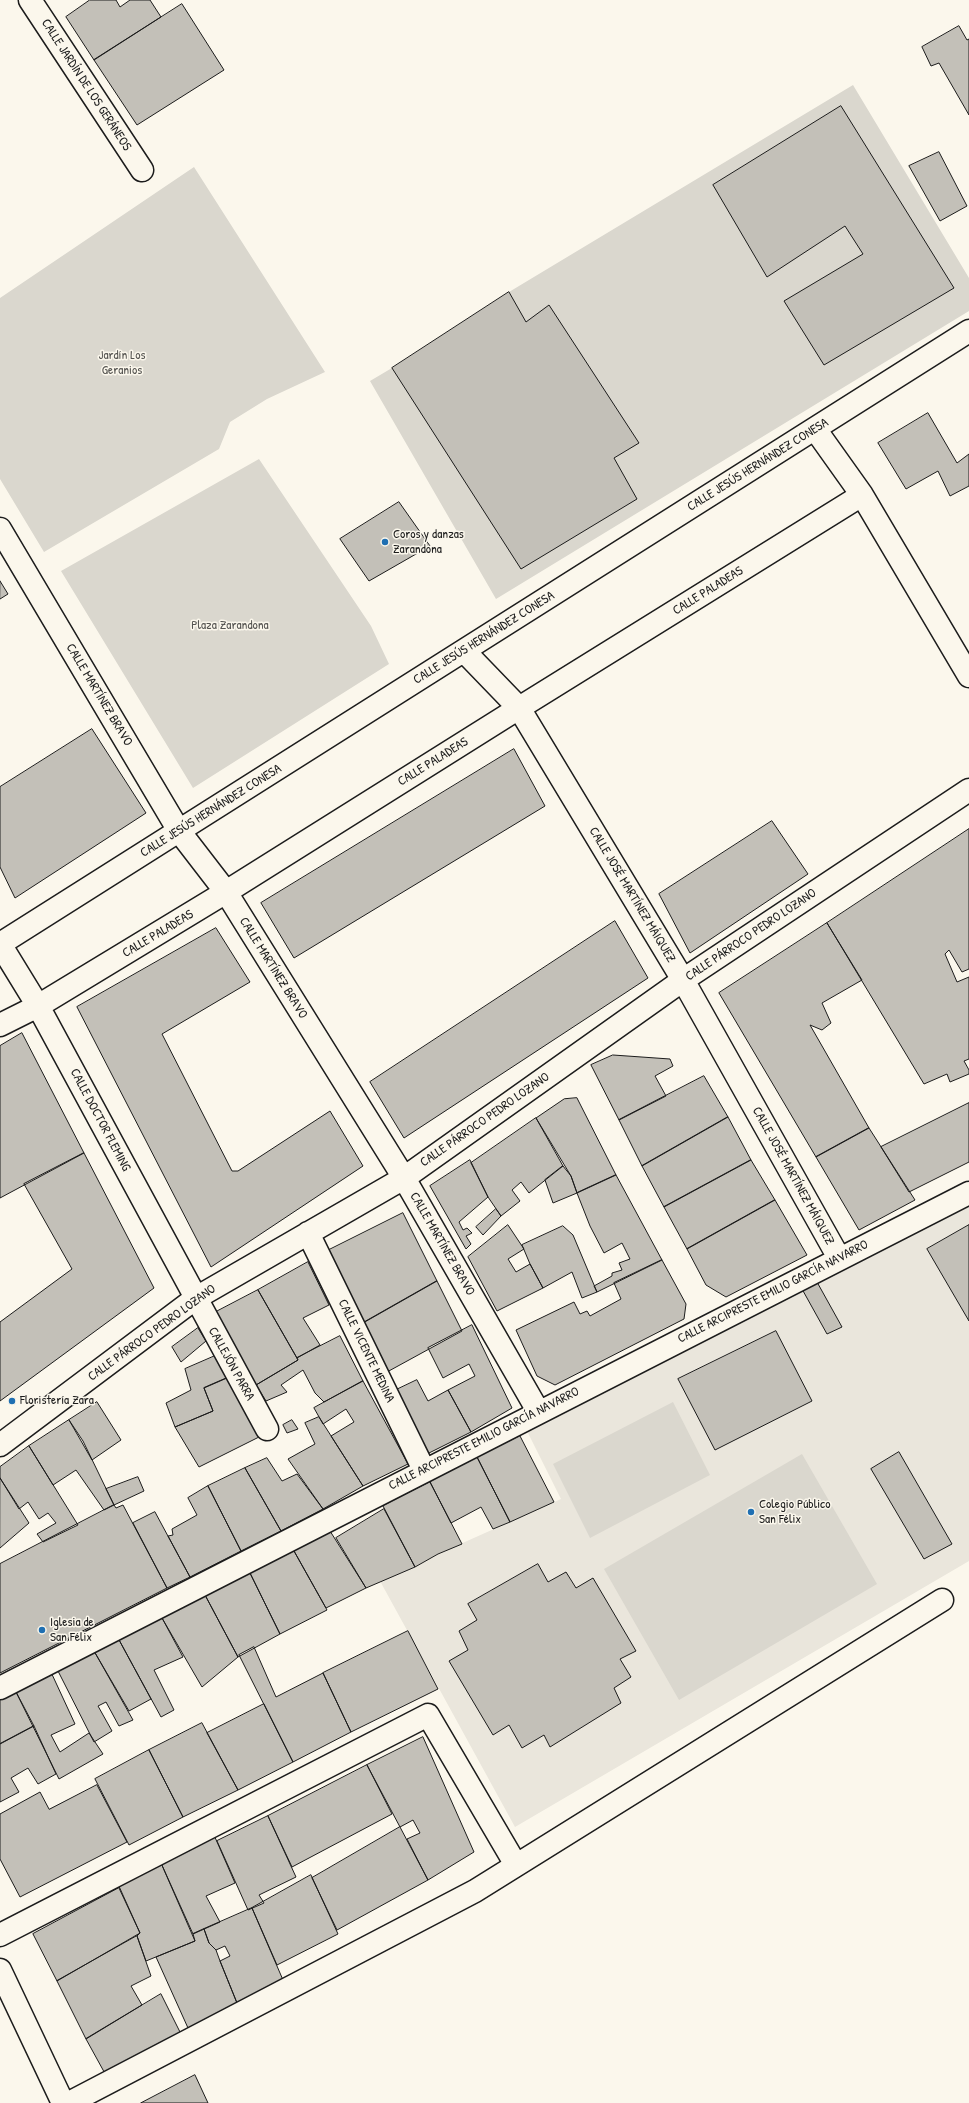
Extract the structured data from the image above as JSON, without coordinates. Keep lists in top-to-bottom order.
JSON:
{
  "streets": {
    "street": [
      "CALLE JARDÍN DE LOS GERÁNEOS",
      "CALLE JESÚS HERNÁNDEZ CONESA",
      "CALLE PALADEAS",
      "CALLE MARTÍNEZ BRAVO",
      "CALLE JOSÉ MARTÍNEZ MÁIQUEZ",
      "CALLE PÁRROCO PEDRO LOZANO",
      "CALLE DOCTOR FLEMING",
      "CALLE ARCIPRESTE EMILIO GARCÍA NAVARRO",
      "CALLE VICENTE MEDINA",
      "CALLEJÓN PARRA"
    ]
  },
  "crossings": [
    ["CALLE JESÚS HERNÁNDEZ CONESA", "CALLE MARTÍNEZ BRAVO"],
    ["CALLE JESÚS HERNÁNDEZ CONESA", "CALLE JOSÉ MARTÍNEZ MÁIQUEZ"],
    ["CALLE JESÚS HERNÁNDEZ CONESA", "CALLE DOCTOR FLEMING"],
    ["CALLE PALADEAS", "CALLE MARTÍNEZ BRAVO"],
    ["CALLE PALADEAS", "CALLE JOSÉ MARTÍNEZ MÁIQUEZ"],
    ["CALLE PALADEAS", "CALLE DOCTOR FLEMING"],
    ["CALLE MARTÍNEZ BRAVO", "CALLE PÁRROCO PEDRO LOZANO"],
    ["CALLE MARTÍNEZ BRAVO", "CALLE ARCIPRESTE EMILIO GARCÍA NAVARRO"],
    ["CALLE JOSÉ MARTÍNEZ MÁIQUEZ", "CALLE PÁRROCO PEDRO LOZANO"],
    ["CALLE JOSÉ MARTÍNEZ MÁIQUEZ", "CALLE ARCIPRESTE EMILIO GARCÍA NAVARRO"],
    ["CALLE PÁRROCO PEDRO LOZANO", "CALLE DOCTOR FLEMING"],
    ["CALLE PÁRROCO PEDRO LOZANO", "CALLE VICENTE MEDINA"],
    ["CALLE PÁRROCO PEDRO LOZANO", "CALLEJÓN PARRA"],
    ["CALLE DOCTOR FLEMING", "CALLEJÓN PARRA"],
    ["CALLE ARCIPRESTE EMILIO GARCÍA NAVARRO", "CALLE VICENTE MEDINA"]
  ],
  "parks": ["Jardín Los Geranios", "Plaza Zarandona"],
  "places": [
    "Coros y danzas Zarandona",
    "Floristería Zara",
    "Colegio Público San Félix",
    "Iglesia de San Félix"
  ]
}
